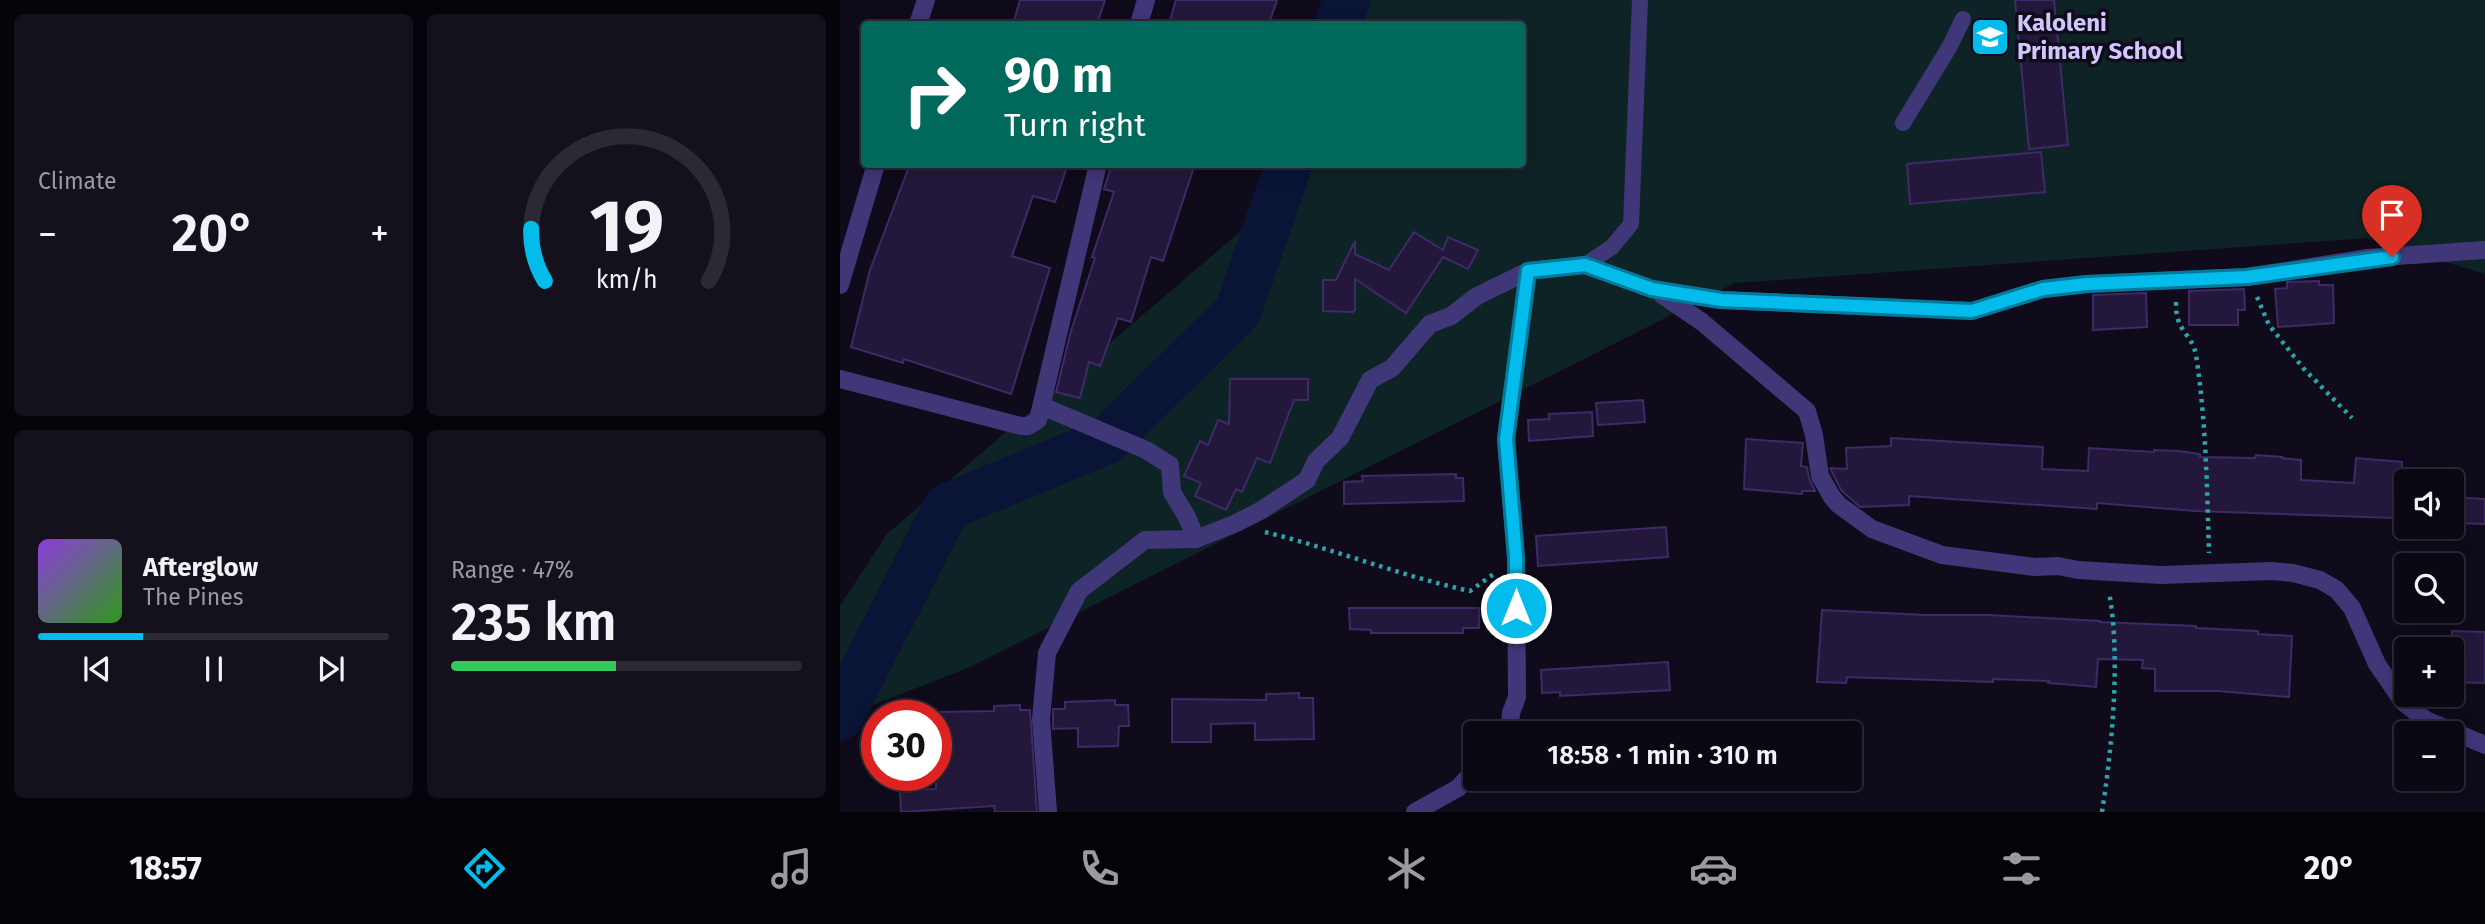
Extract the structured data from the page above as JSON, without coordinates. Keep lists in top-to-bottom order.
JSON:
{
  "places": {
    "school or university": ["Kaloleni Primary School"]
  },
  "page": {
    "tile": [
      "Climate",
      ["Range · 47%", "235 km"]
    ],
    "turn": ["90 m", "Turn right"],
    "heat": ["−", "20°", "+"],
    "map_buttons": ["+", "−"],
    "song": ["Afterglow", "The Pines"],
    "limit": "30",
    "trip": "18:58 · 1 min · 310 m",
    "tabs": ["18:57", "20°"],
    "gauge": ["19", "km/h"]
  }
}
